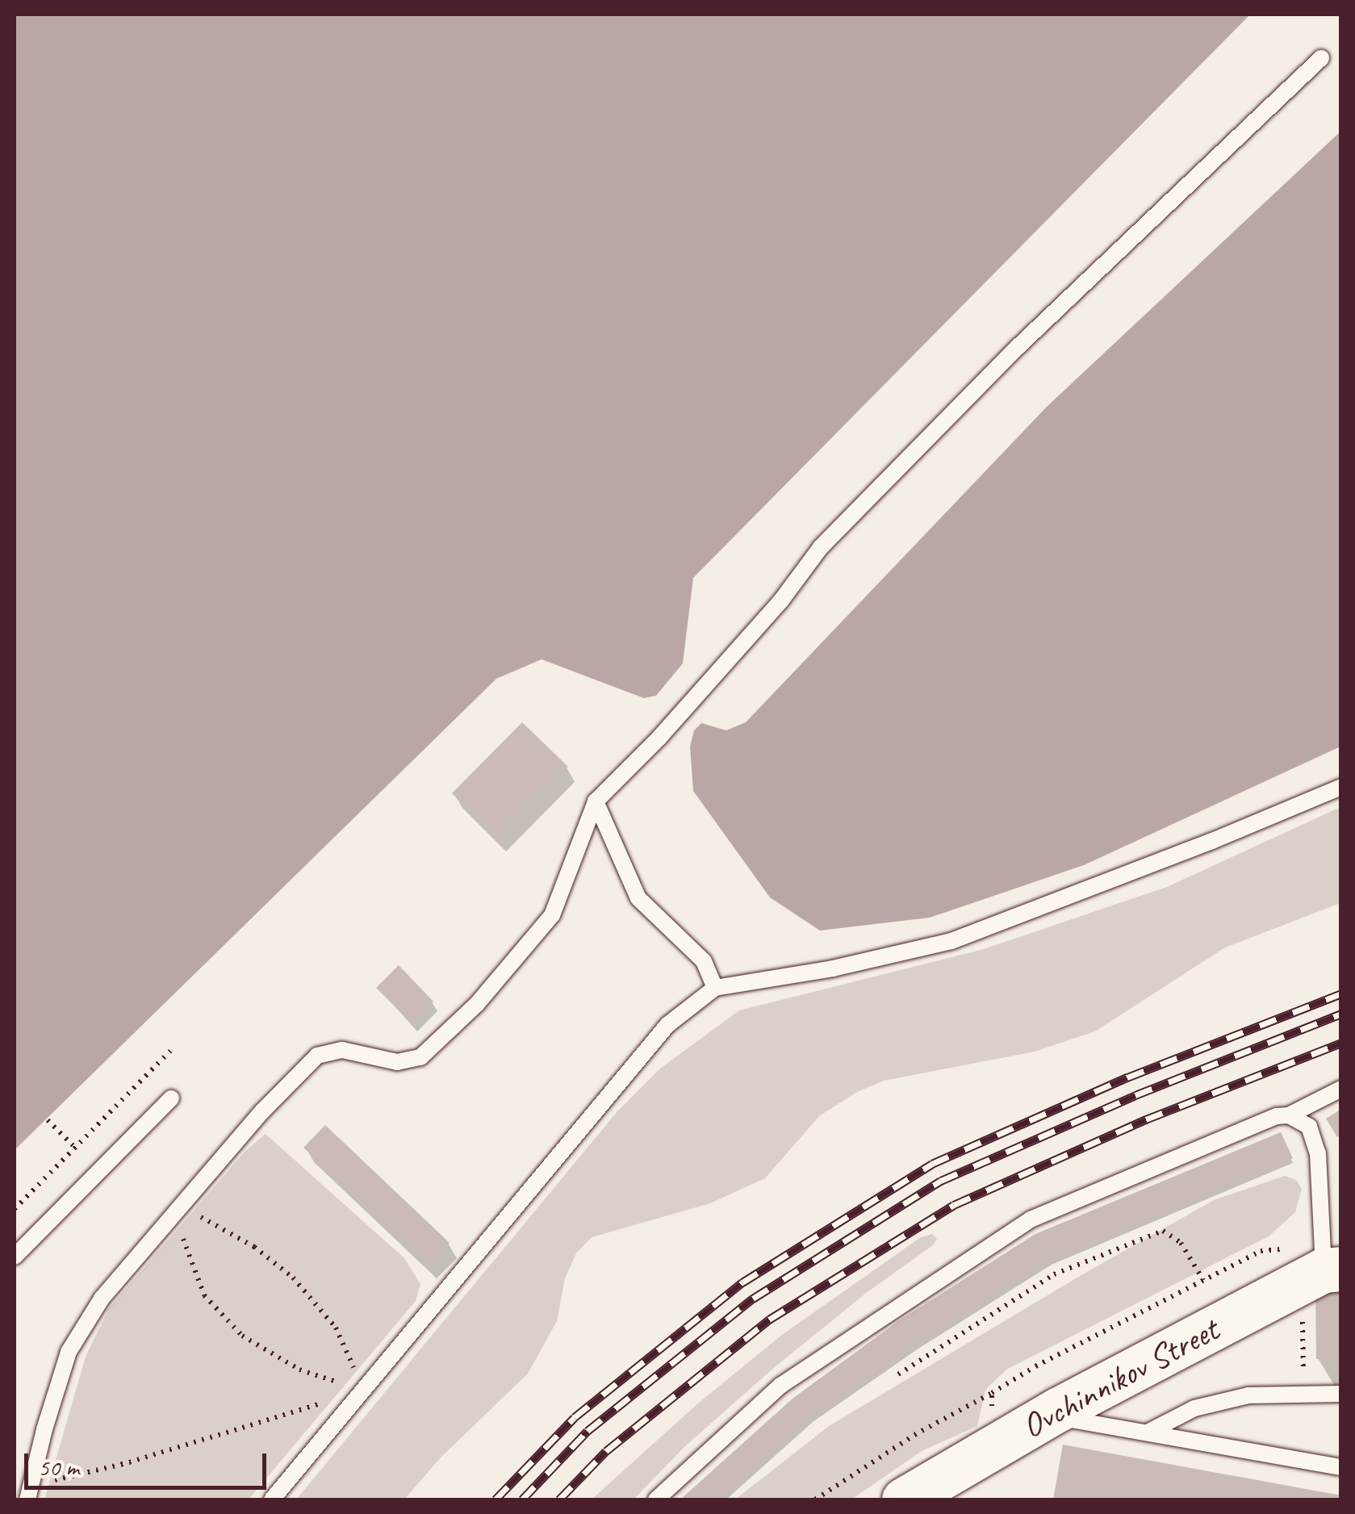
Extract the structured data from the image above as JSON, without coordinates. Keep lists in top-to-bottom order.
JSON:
{
  "streets": {
    "street": ["Ovchinnikov Street"]
  },
  "scale_bar": "50 m"
}
